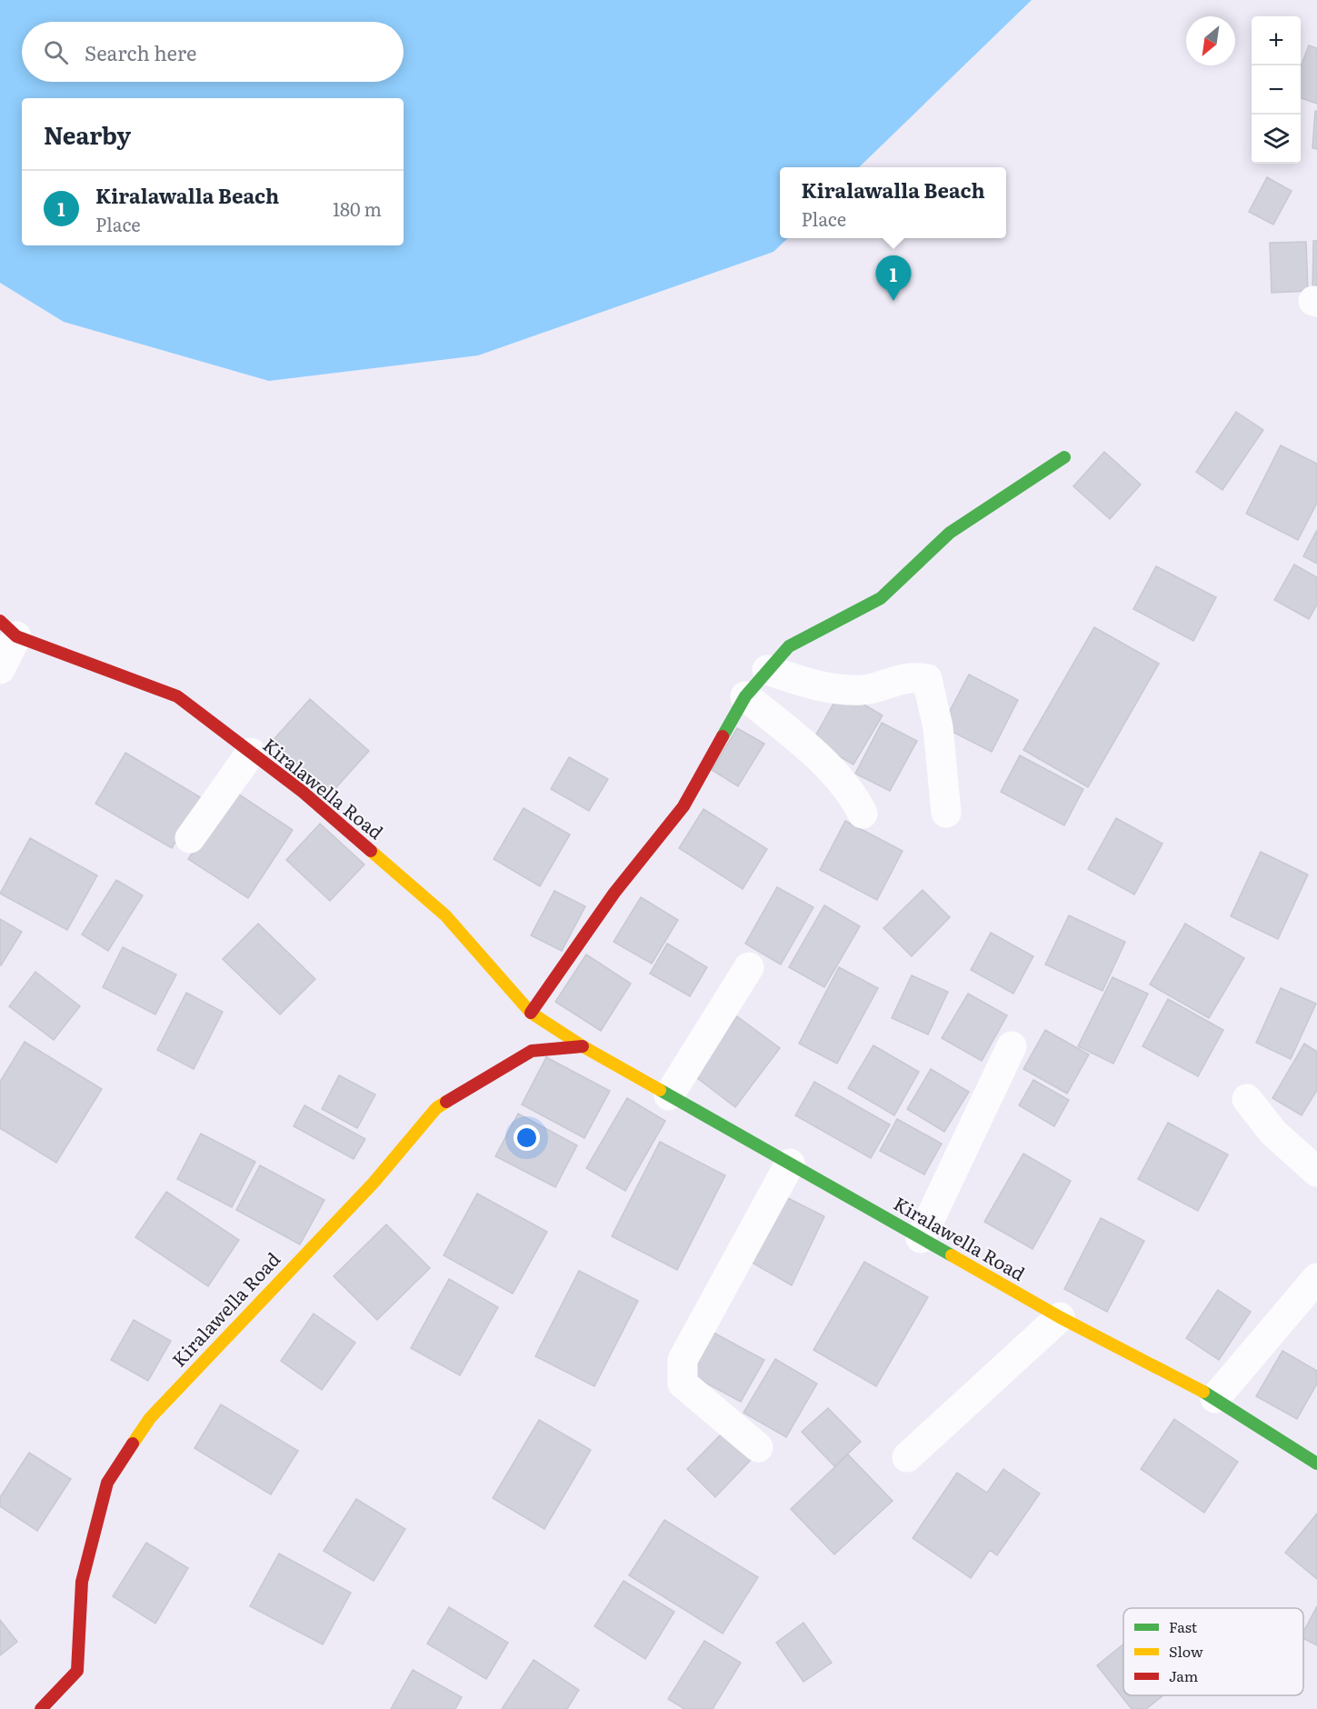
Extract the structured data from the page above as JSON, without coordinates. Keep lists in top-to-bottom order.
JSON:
{
  "streets": {
    "street": ["Kiralawella Road"]
  },
  "legend": ["Fast", "Slow", "Jam"],
  "north": "bottom left",
  "page": {
    "map_buttons": ["+", "−"],
    "search": "Search here",
    "heading": "Nearby",
    "popup": ["Kiralawalla Beach", "Place"],
    "list": [
      {
        "mark": "1",
        "name": "Kiralawalla Beach",
        "note": "Place",
        "value": "180 m"
      }
    ],
    "pins": "1"
  }
}
